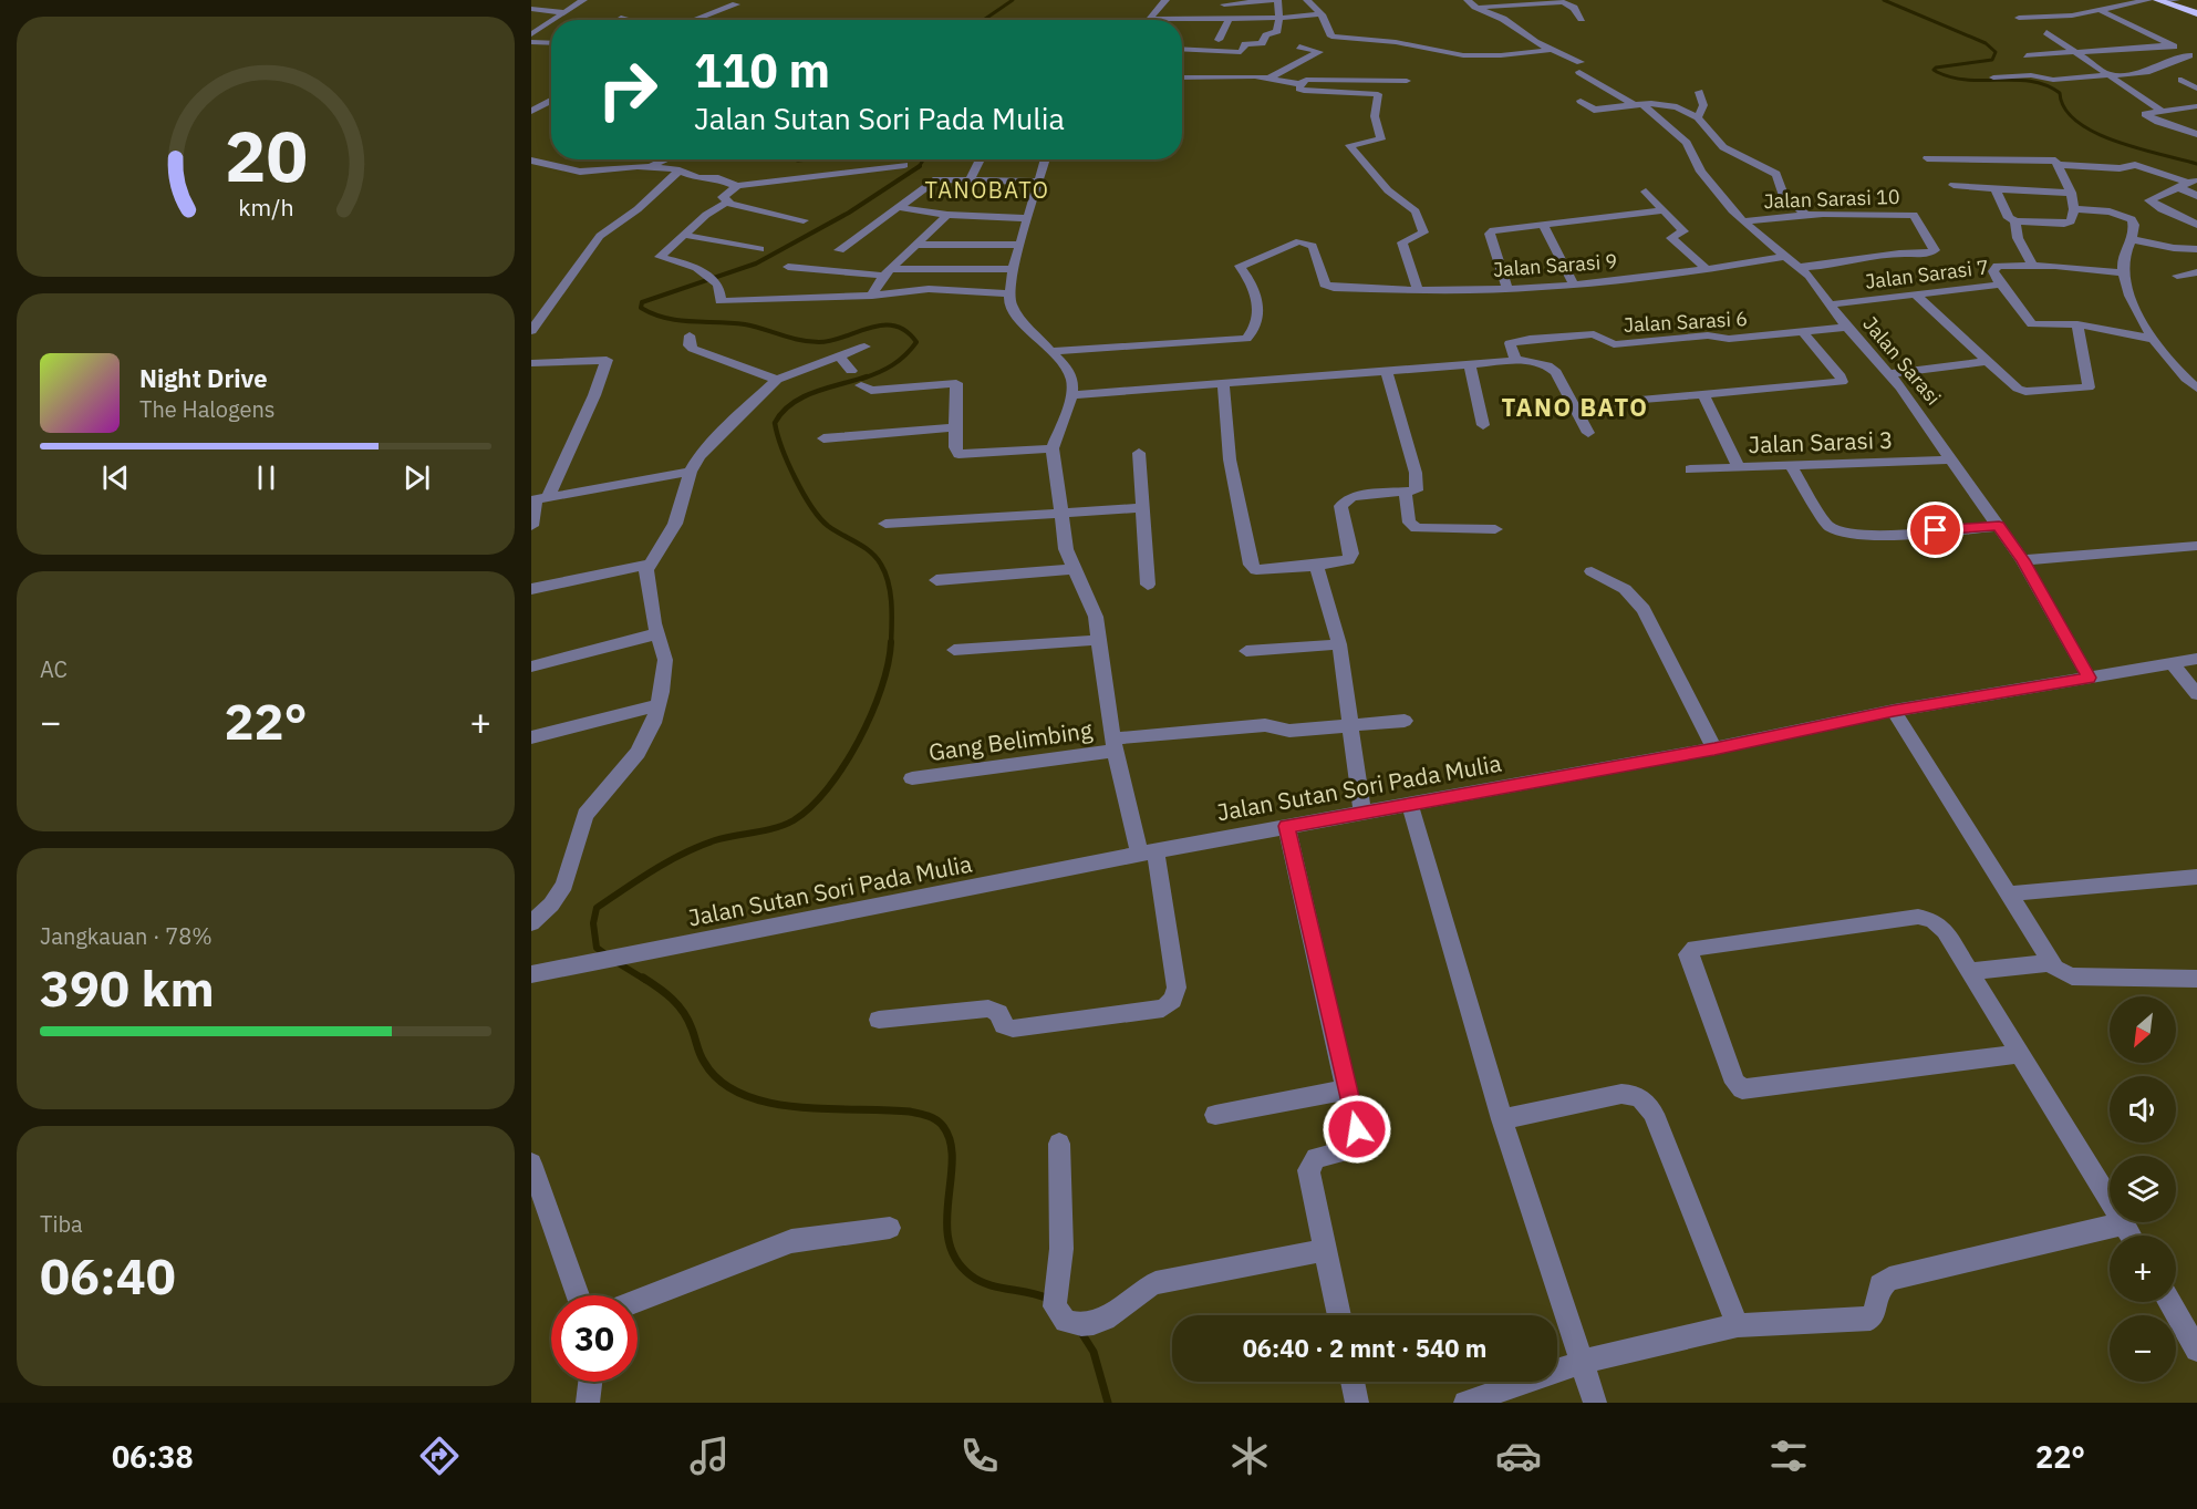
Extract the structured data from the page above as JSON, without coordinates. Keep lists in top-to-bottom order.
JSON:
{
  "streets": {
    "street": [
      "Jalan Sarasi 10",
      "Jalan Sarasi 9",
      "Jalan Sarasi 7",
      "Jalan Sarasi 6",
      "Jalan Sarasi",
      "Jalan Sarasi 3",
      "Gang Belimbing",
      "Jalan Sutan Sori Pada Mulia"
    ]
  },
  "crossings": [
    ["Jalan Sarasi 10", "Jalan Sarasi"],
    ["Jalan Sarasi 9", "Jalan Sarasi"],
    ["Jalan Sarasi 7", "Jalan Sarasi"],
    ["Jalan Sarasi 6", "Jalan Sarasi"],
    ["Jalan Sarasi", "Jalan Sarasi 3"],
    ["Jalan Sarasi", "Jalan Sutan Sori Pada Mulia"]
  ],
  "districts": ["TANOBATO", "TANO BATO"],
  "north": "bottom left",
  "page": {
    "turn": ["110 m", "Jalan Sutan Sori Pada Mulia"],
    "song": ["Night Drive", "The Halogens"],
    "tile": [
      "AC",
      ["Jangkauan · 78%", "390 km"],
      ["Tiba", "06:40"]
    ],
    "heat": ["−", "22°", "+"],
    "map_buttons": ["+", "−"],
    "limit": "30",
    "trip": "06:40 · 2 mnt · 540 m",
    "tabs": ["06:38", "22°"],
    "gauge": ["20", "km/h"]
  }
}
